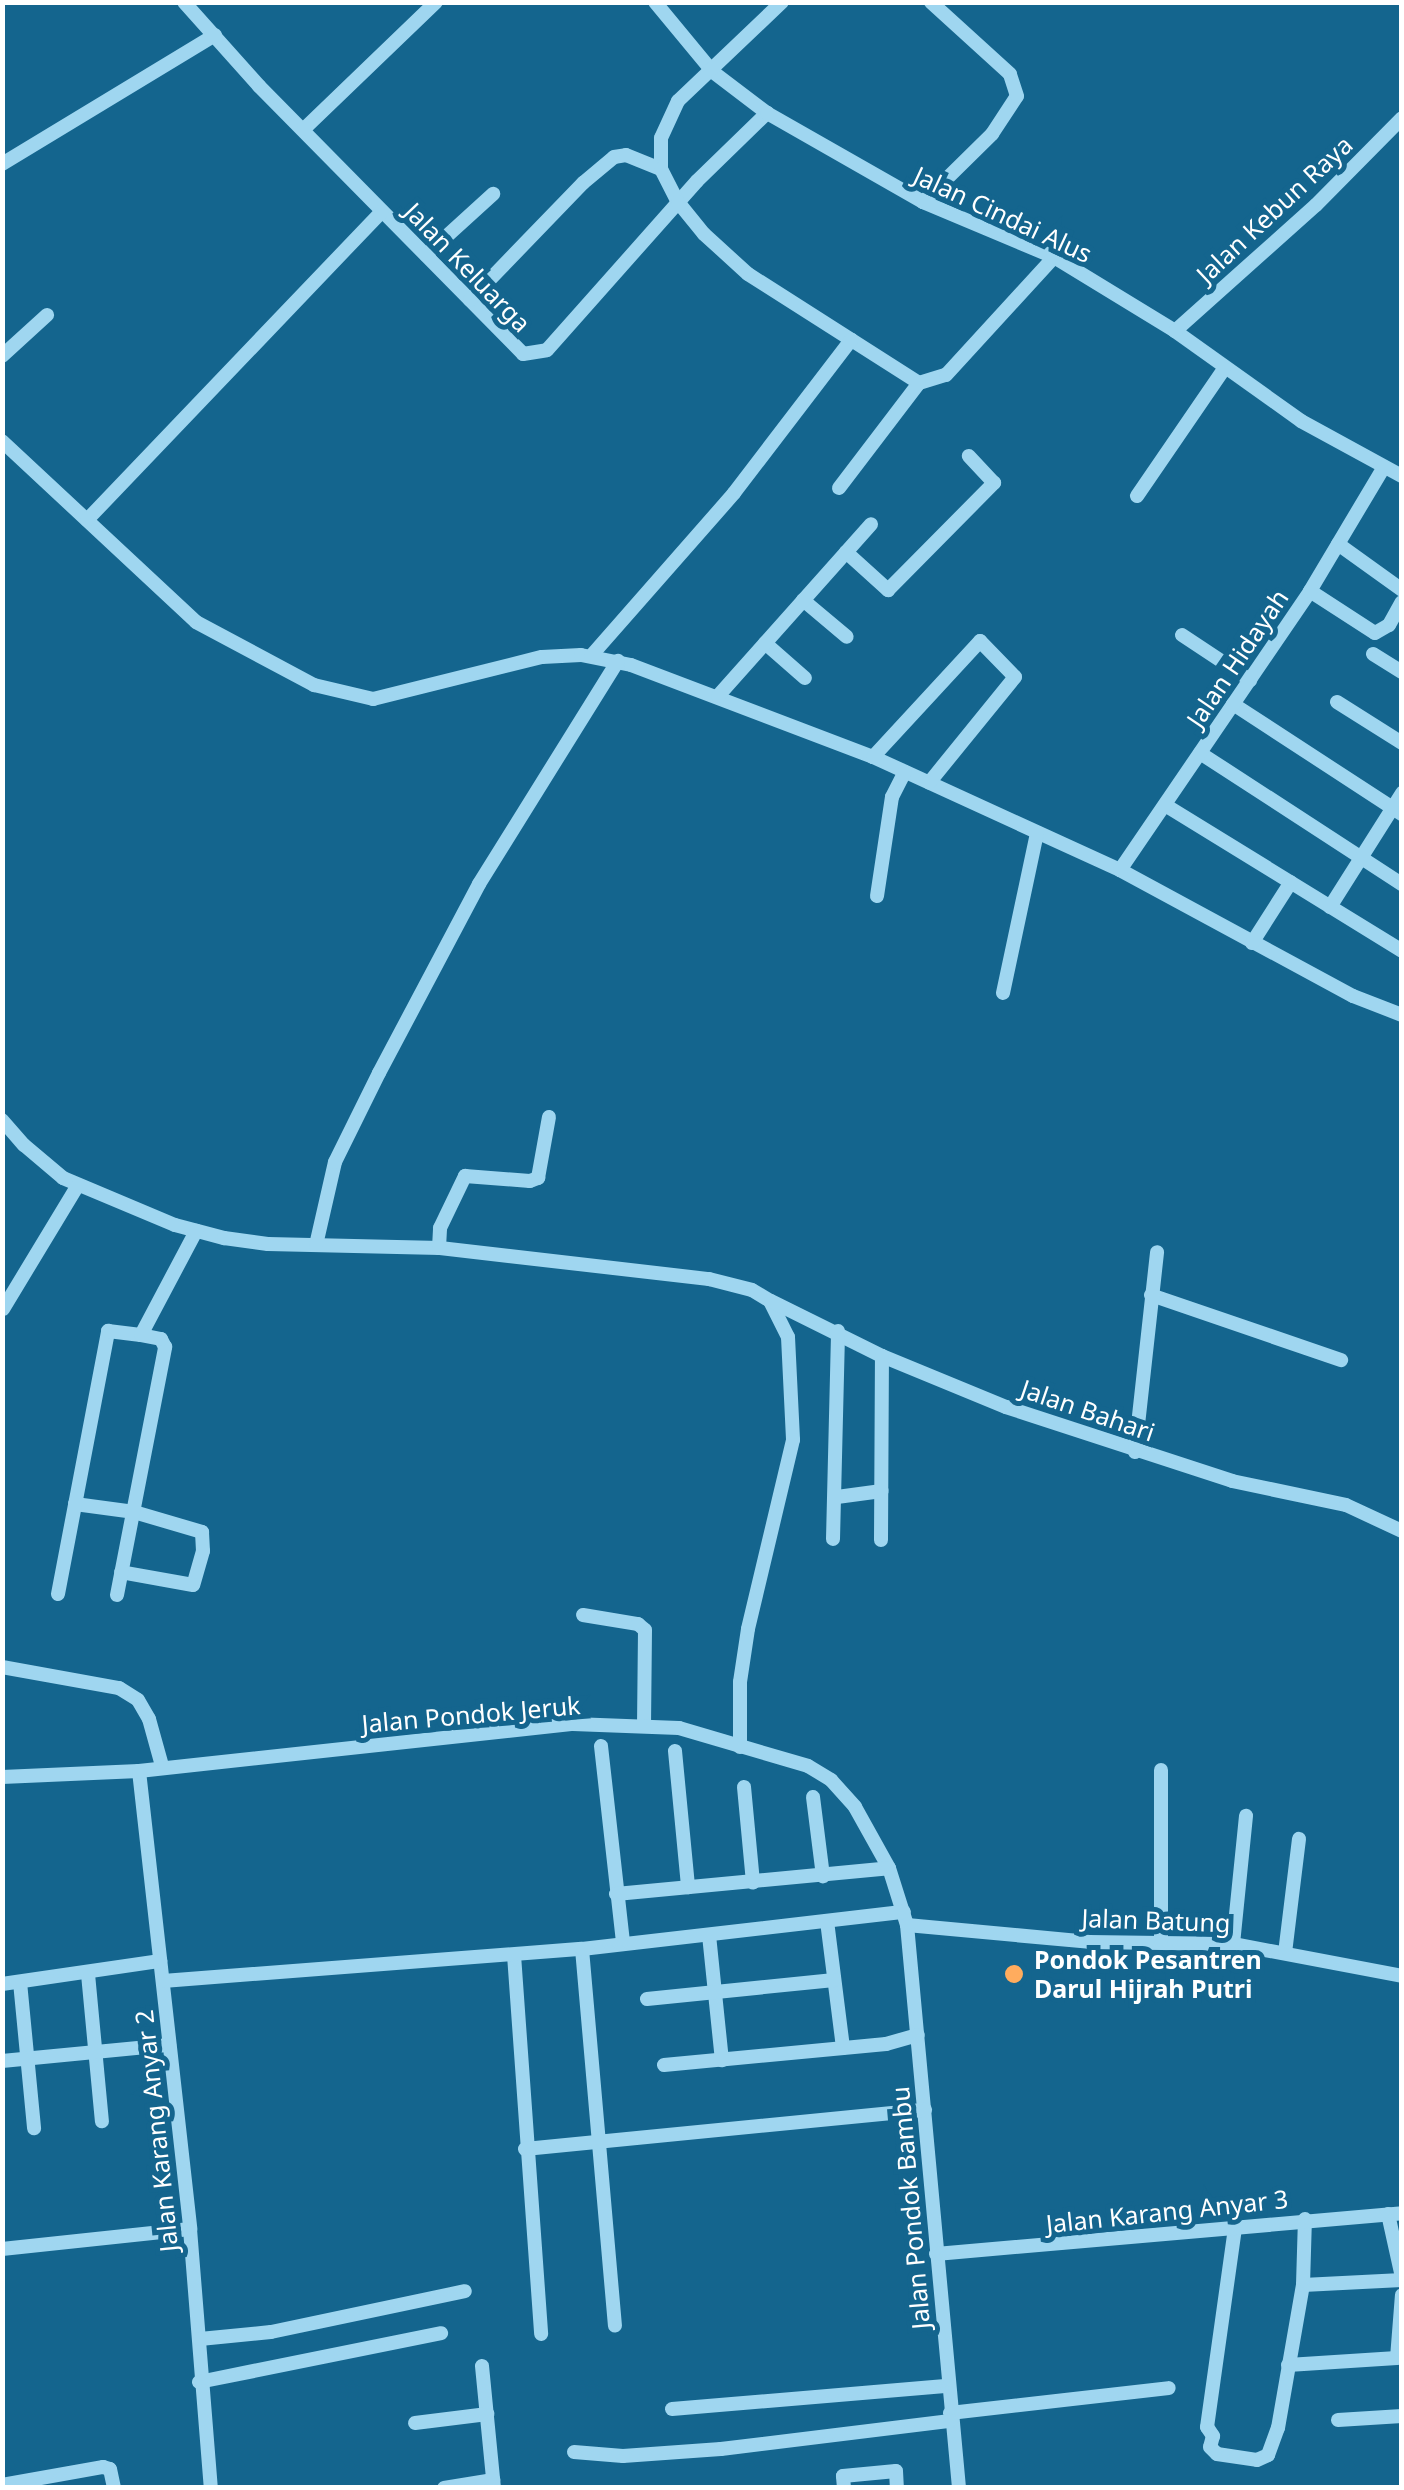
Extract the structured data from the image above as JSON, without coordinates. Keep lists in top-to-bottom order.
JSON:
{
  "streets": {
    "street": [
      "Jalan Kebun Raya",
      "Jalan Cindai Alus",
      "Jalan Keluarga",
      "Jalan Hidayah",
      "Jalan Bahari",
      "Jalan Pondok Jeruk",
      "Jalan Batung",
      "Jalan Karang Anyar 2",
      "Jalan Pondok Bambu",
      "Jalan Karang Anyar 3"
    ]
  },
  "crossings": [
    ["Jalan Kebun Raya", "Jalan Cindai Alus"],
    ["Jalan Cindai Alus", "Jalan Keluarga"],
    ["Jalan Cindai Alus", "Jalan Hidayah"],
    ["Jalan Pondok Jeruk", "Jalan Batung"],
    ["Jalan Pondok Jeruk", "Jalan Karang Anyar 2"],
    ["Jalan Pondok Jeruk", "Jalan Pondok Bambu"],
    ["Jalan Batung", "Jalan Karang Anyar 2"],
    ["Jalan Batung", "Jalan Pondok Bambu"],
    ["Jalan Pondok Bambu", "Jalan Karang Anyar 3"]
  ],
  "places": ["Pondok Pesantren Darul Hijrah Putri"]
}
